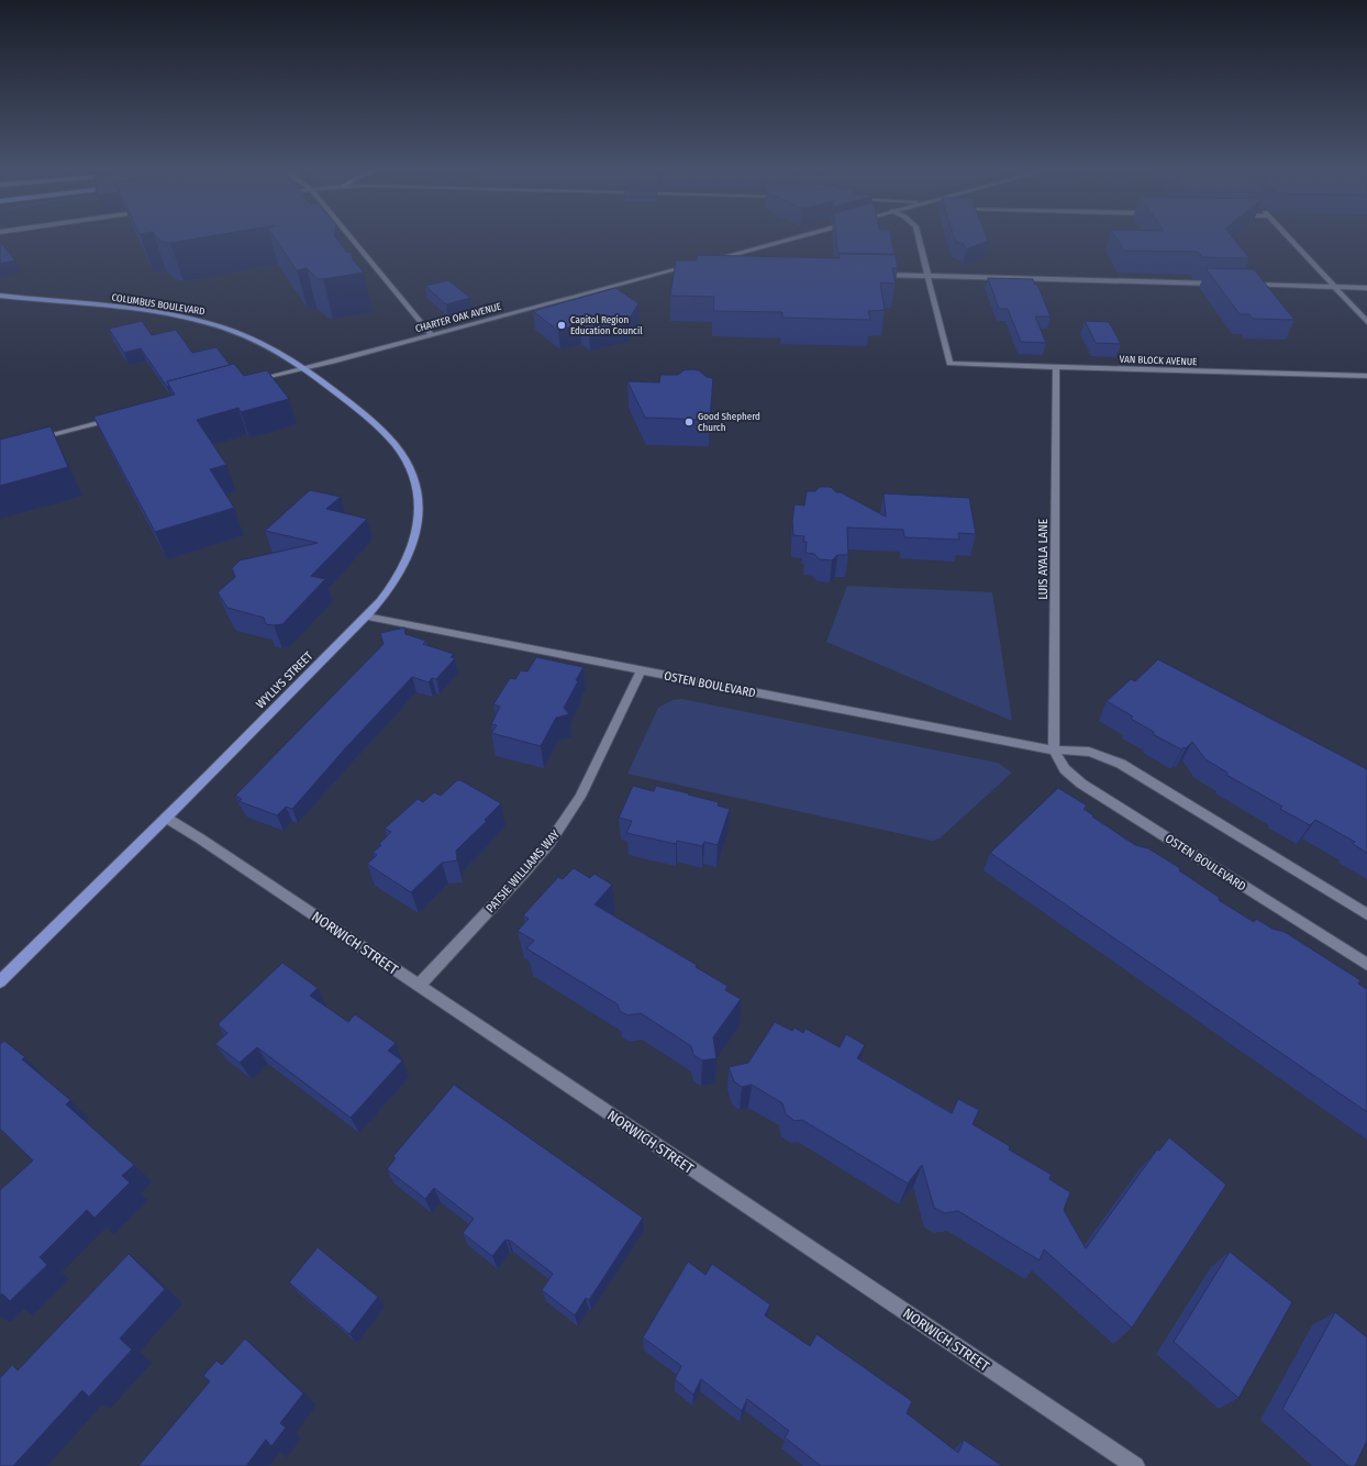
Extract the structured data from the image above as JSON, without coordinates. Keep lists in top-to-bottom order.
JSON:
{
  "streets": {
    "main road": ["COLUMBUS BOULEVARD", "WYLLYS STREET"],
    "street": [
      "CHARTER OAK AVENUE",
      "VAN BLOCK AVENUE",
      "LUIS AYALA LANE",
      "OSTEN BOULEVARD",
      "PATSIE WILLIAMS WAY",
      "NORWICH STREET"
    ]
  },
  "crossings": [
    ["COLUMBUS BOULEVARD", "CHARTER OAK AVENUE"],
    ["COLUMBUS BOULEVARD", "WYLLYS STREET"],
    ["CHARTER OAK AVENUE", "WYLLYS STREET"],
    ["VAN BLOCK AVENUE", "LUIS AYALA LANE"],
    ["LUIS AYALA LANE", "OSTEN BOULEVARD"],
    ["WYLLYS STREET", "OSTEN BOULEVARD"],
    ["WYLLYS STREET", "NORWICH STREET"],
    ["OSTEN BOULEVARD", "PATSIE WILLIAMS WAY"],
    ["PATSIE WILLIAMS WAY", "NORWICH STREET"]
  ],
  "places": ["Capitol Region Education Council", "Good Shepherd Church"]
}
